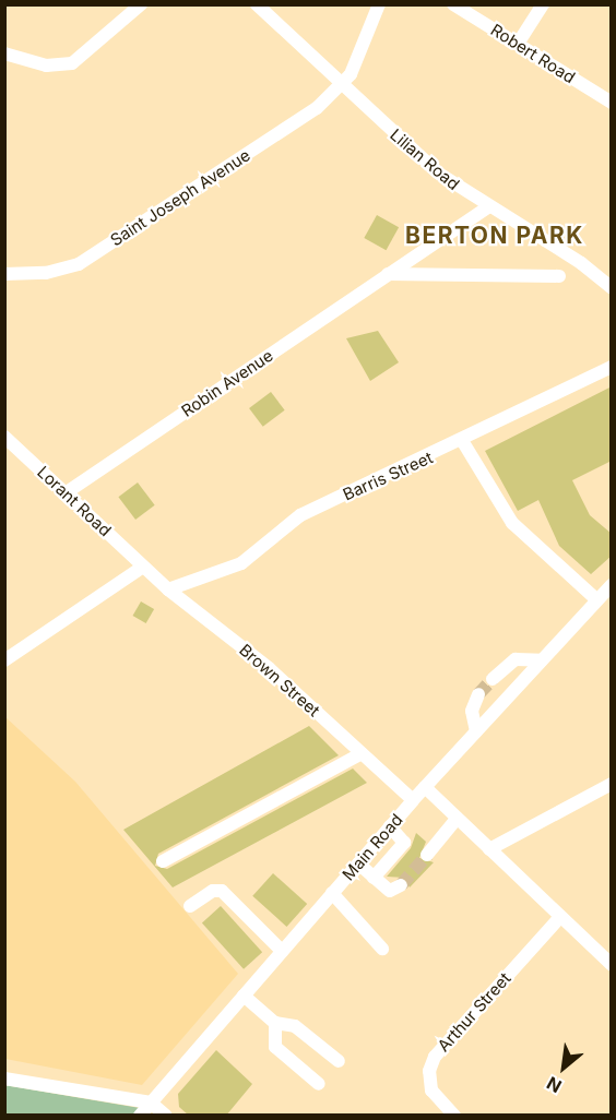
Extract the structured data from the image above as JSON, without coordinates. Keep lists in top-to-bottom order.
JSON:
{
  "streets": {
    "street": [
      "Robert Road",
      "Lilian Road",
      "Saint Joseph Avenue",
      "Robin Avenue",
      "Barris Street",
      "Lorant Road",
      "Brown Street",
      "Main Road",
      "Arthur Street"
    ]
  },
  "crossings": [
    ["Lilian Road", "Saint Joseph Avenue"],
    ["Lilian Road", "Robin Avenue"],
    ["Robin Avenue", "Lorant Road"],
    ["Barris Street", "Brown Street"],
    ["Lorant Road", "Brown Street"],
    ["Brown Street", "Main Road"]
  ],
  "districts": ["BERTON PARK"],
  "north": "bottom left"
}
